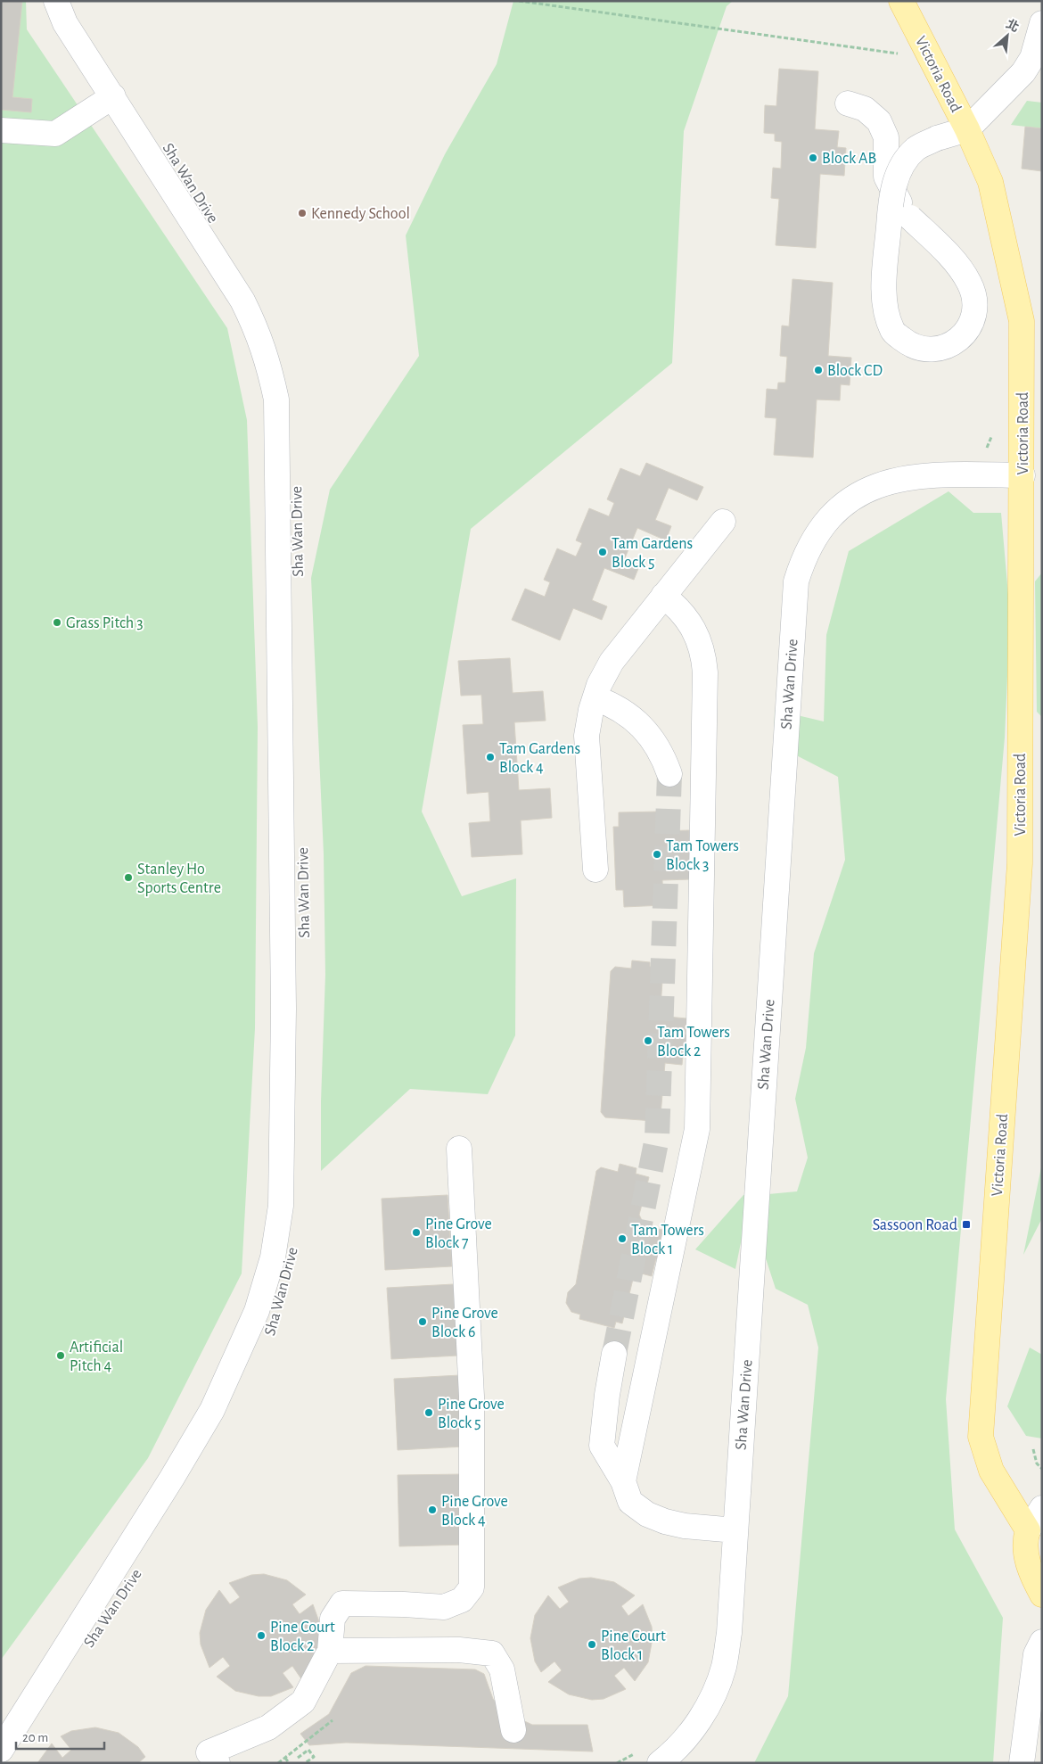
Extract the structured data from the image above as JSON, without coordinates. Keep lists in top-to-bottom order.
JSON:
{
  "streets": {
    "main road": ["Victoria Road"],
    "street": ["Sha Wan Drive"]
  },
  "crossings": [
    ["Victoria Road", "Sha Wan Drive"]
  ],
  "places": {
    "other": [
      "Block AB",
      "Kennedy School",
      "Block CD",
      "Tam Gardens Block 5",
      "Grass Pitch 3",
      "Tam Gardens Block 4",
      "Tam Towers Block 3",
      "Stanley Ho Sports Centre",
      "Tam Towers Block 2",
      "Pine Grove Block 7",
      "Tam Towers Block 1",
      "Pine Grove Block 6",
      "Artificial Pitch 4",
      "Pine Grove Block 5",
      "Pine Grove Block 4",
      "Pine Court Block 2",
      "Pine Court Block 1"
    ],
    "transit": ["Sassoon Road"]
  },
  "scale_bar": "20 m",
  "north": "top right"
}
